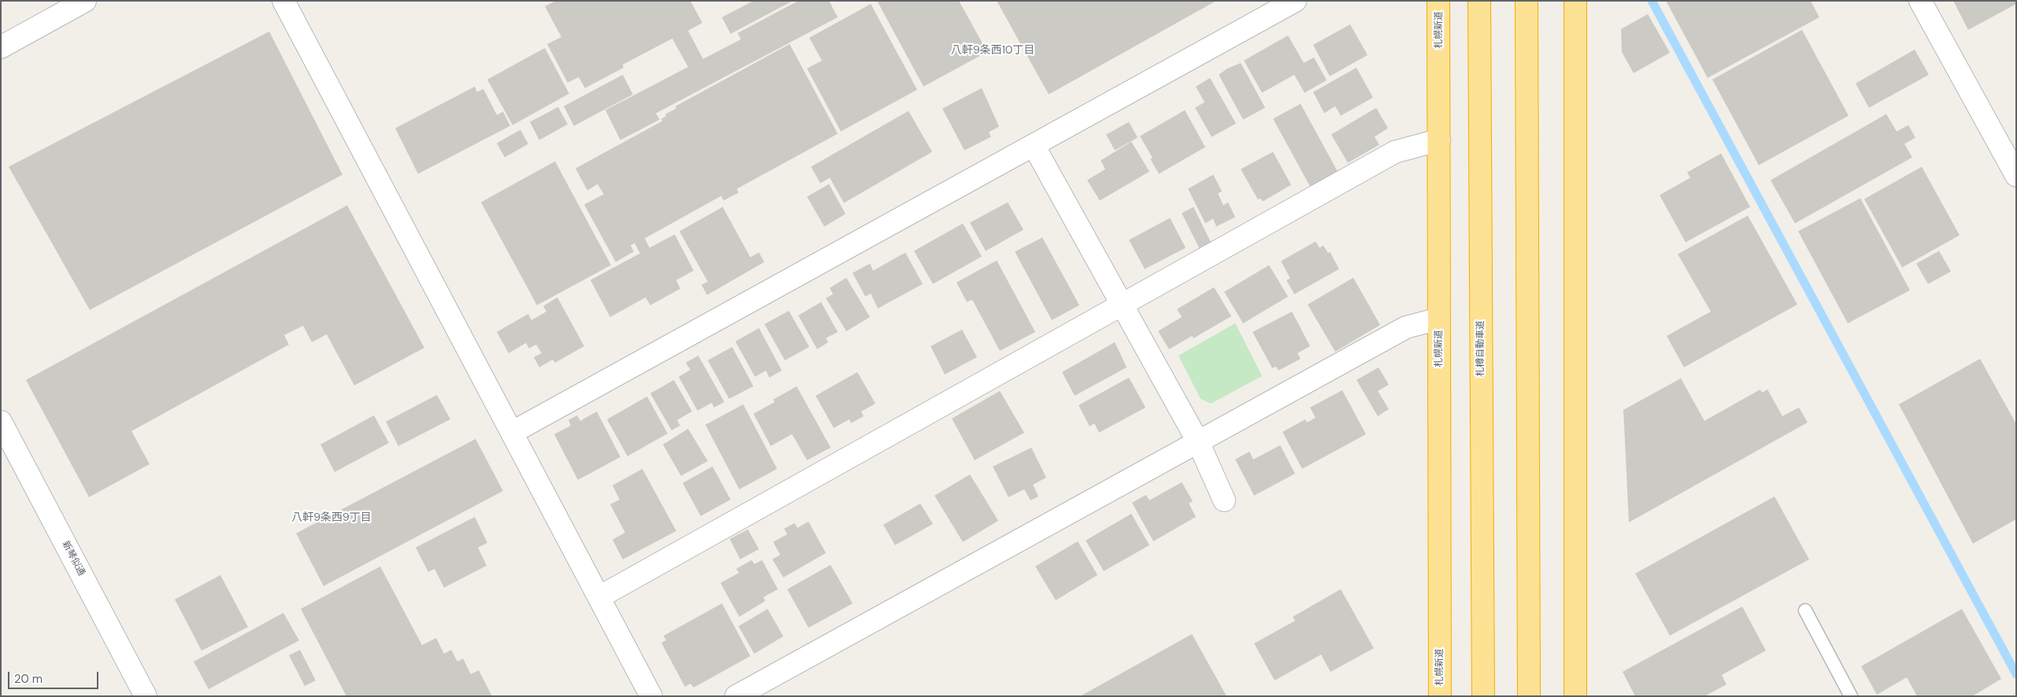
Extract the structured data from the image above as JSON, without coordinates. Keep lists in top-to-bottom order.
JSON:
{
  "streets": {
    "highway": ["札幌新道", "札樽自動車道"],
    "street": ["新琴似通"]
  },
  "districts": ["八軒9条西10丁目", "八軒9条西9丁目"],
  "scale_bar": "20 m"
}
